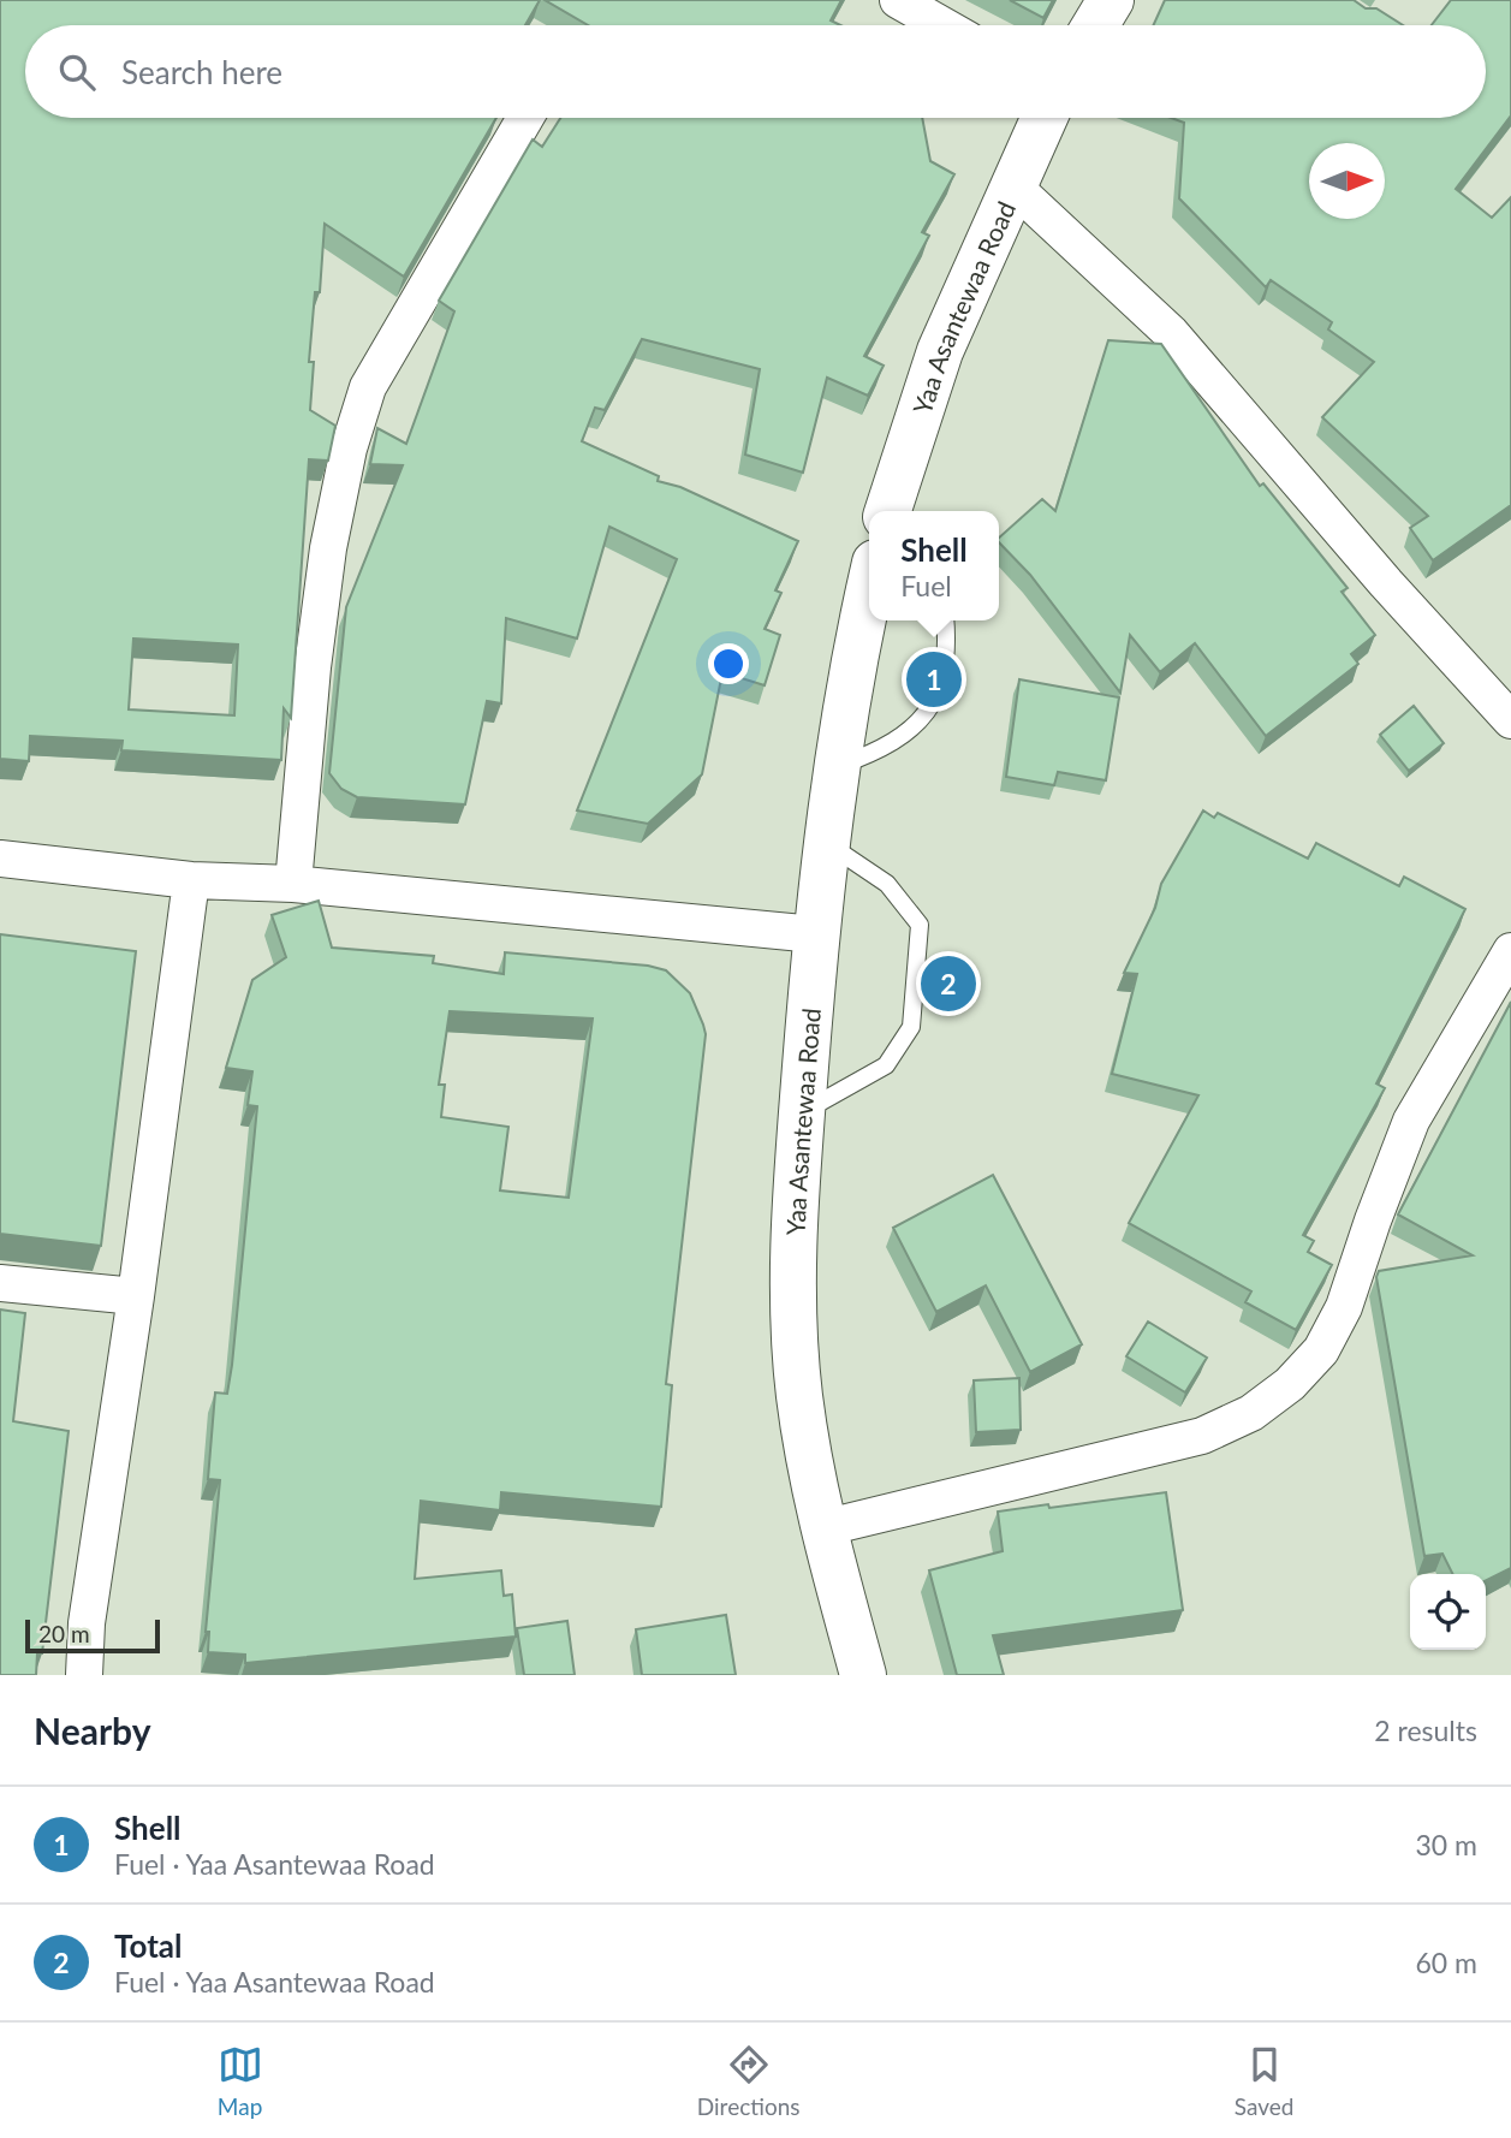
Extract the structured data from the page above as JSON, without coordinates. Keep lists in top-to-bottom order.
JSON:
{
  "streets": {
    "street": ["Yaa Asantewaa Road"]
  },
  "scale_bar": "20 m",
  "north": "right",
  "page": {
    "search": "Search here",
    "popup": ["Shell", "Fuel"],
    "pins": ["1", "2"],
    "scale": "20 m",
    "heading": ["Nearby", "2 results"],
    "list": [
      {
        "mark": "1",
        "name": "Shell",
        "note": "Fuel · Yaa Asantewaa Road",
        "value": "30 m"
      },
      {
        "mark": "2",
        "name": "Total",
        "note": "Fuel · Yaa Asantewaa Road",
        "value": "60 m"
      }
    ],
    "nav": ["Map", "Directions", "Saved"]
  }
}
